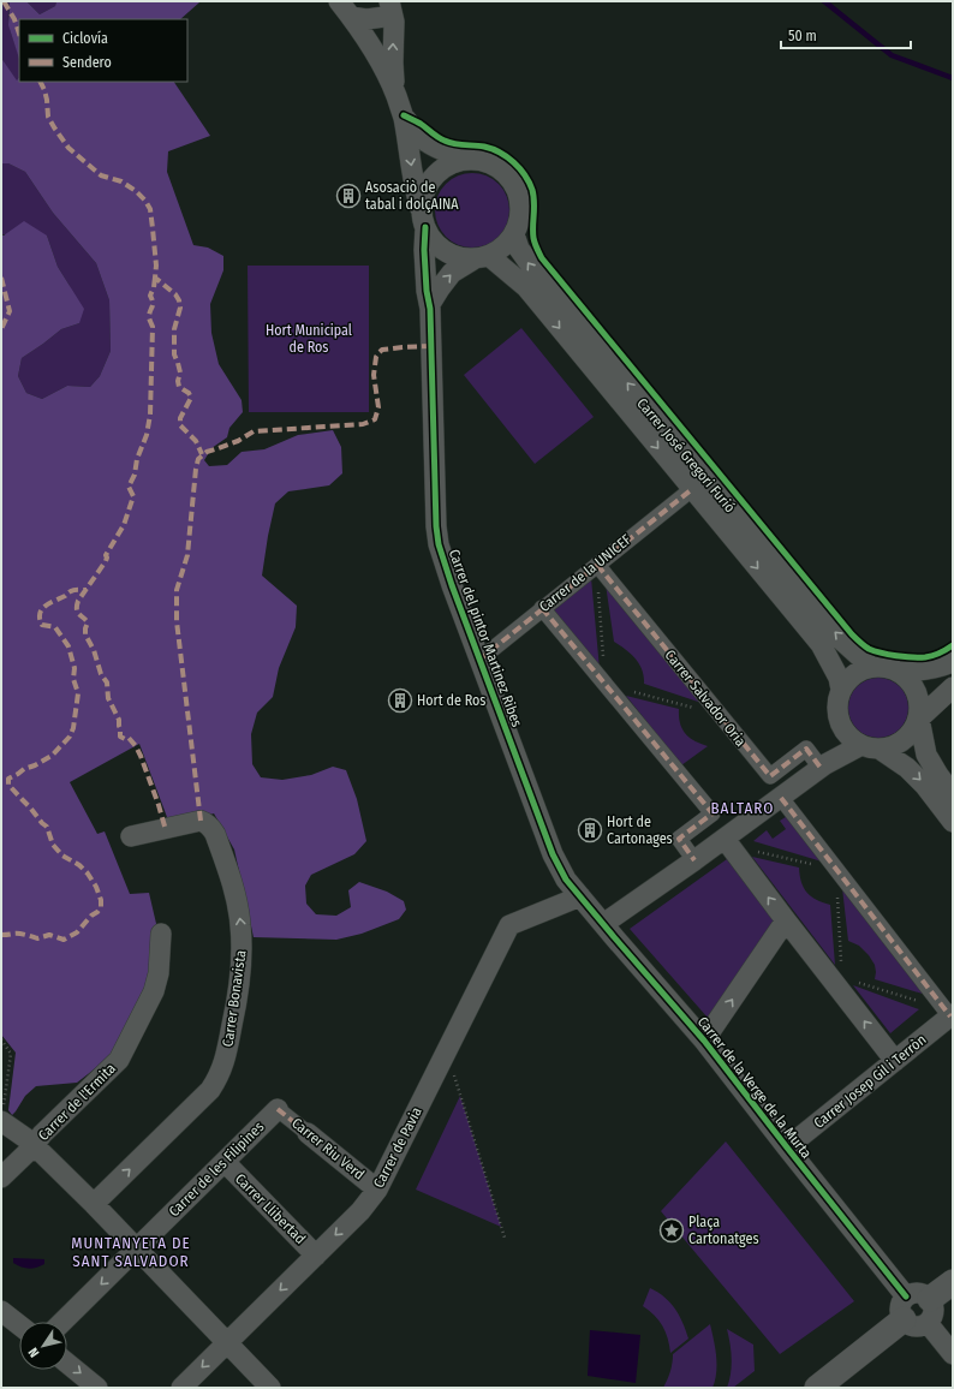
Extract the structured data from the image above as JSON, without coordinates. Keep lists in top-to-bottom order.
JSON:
{
  "streets": {
    "street": [
      "Carrer José Gregori Furió",
      "Carrer de la UNICEF",
      "Carrer del pintor Martinez Ribes",
      "Carrer Salvador Oria",
      "Carrer Bonavista",
      "Carrer Josep Gil i Terròn",
      "Carrer de la Verge de la Murta",
      "Carrer de l'Ermita",
      "Carrer de Pavia",
      "Carrer Riu Verd",
      "Carrer de les Filipines",
      "Carrer Llibertad"
    ]
  },
  "crossings": [
    ["Carrer José Gregori Furió", "Carrer de la UNICEF"],
    ["Carrer José Gregori Furió", "Carrer del pintor Martinez Ribes"],
    ["Carrer de la UNICEF", "Carrer del pintor Martinez Ribes"],
    ["Carrer de la UNICEF", "Carrer Salvador Oria"],
    ["Carrer del pintor Martinez Ribes", "Carrer de la Verge de la Murta"],
    ["Carrer del pintor Martinez Ribes", "Carrer de Pavia"],
    ["Carrer Josep Gil i Terròn", "Carrer de la Verge de la Murta"],
    ["Carrer de la Verge de la Murta", "Carrer de Pavia"],
    ["Carrer de Pavia", "Carrer Riu Verd"],
    ["Carrer de Pavia", "Carrer Llibertad"],
    ["Carrer Riu Verd", "Carrer de les Filipines"],
    ["Carrer de les Filipines", "Carrer Llibertad"]
  ],
  "one_way": ["Carrer de Pavia"],
  "districts": ["BALTARO", "MUNTANYETA DE SANT SALVADOR"],
  "parks": ["Hort Municipal de Ros"],
  "places": {
    "building": ["Asosaciò de tabal i dolçAINA", "Hort de Ros", "Hort de Cartonages"],
    "place": ["Plaça Cartonatges"]
  },
  "legend": ["Ciclovía", "Sendero"],
  "scale_bar": "50 m",
  "north": "bottom left"
}
